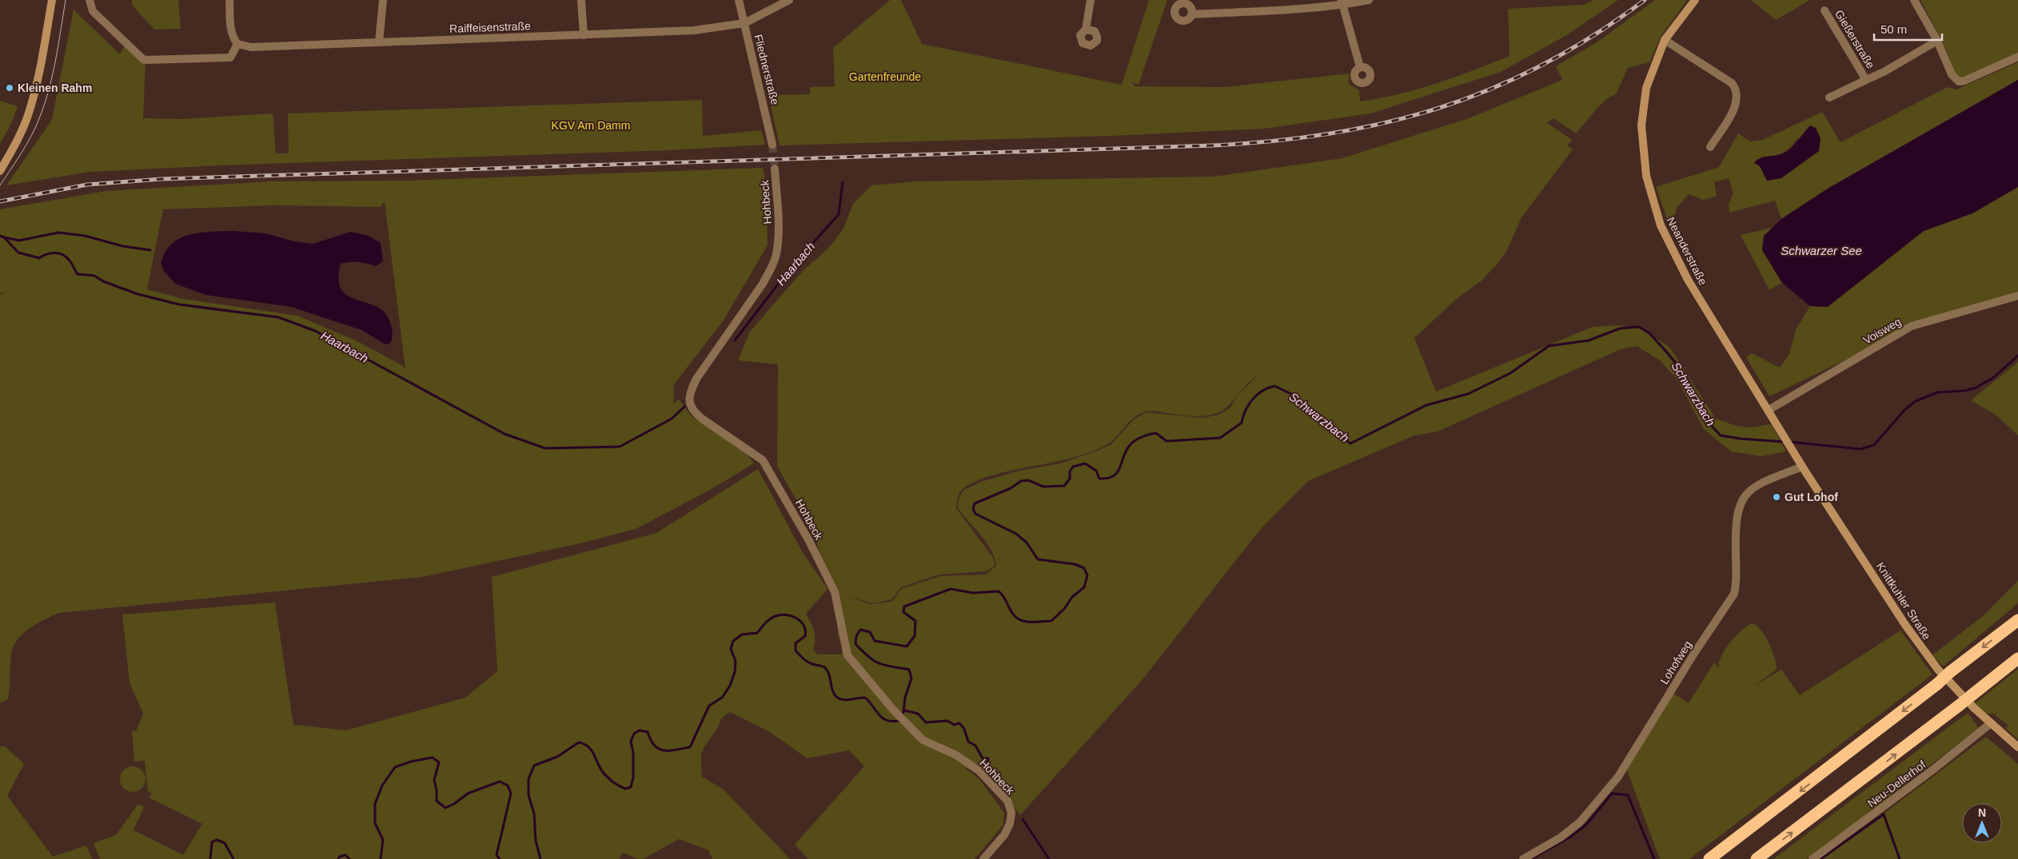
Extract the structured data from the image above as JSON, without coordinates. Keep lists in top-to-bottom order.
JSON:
{
  "streets": {
    "street": [
      "Raiffeisenstraße",
      "Gießerstraße",
      "Fliednerstraße",
      "Hohbeck",
      "Neanderstraße",
      "Voisweg",
      "Knittkuhler Straße",
      "Lohofweg",
      "Neu-Dellerhof"
    ]
  },
  "crossings": [
    ["Raiffeisenstraße", "Fliednerstraße"],
    ["Neanderstraße", "Voisweg"],
    ["Neanderstraße", "Knittkuhler Straße"],
    ["Knittkuhler Straße", "Lohofweg"],
    ["Knittkuhler Straße", "Neu-Dellerhof"]
  ],
  "water": ["Schwarzer See", "Haarbach", "Schwarzbach"],
  "parks": ["Gartenfreunde", "KGV Am Damm"],
  "places": ["Kleinen Rahm", "Gut Lohof"],
  "scale_bar": "50 m",
  "north": "top"
}
